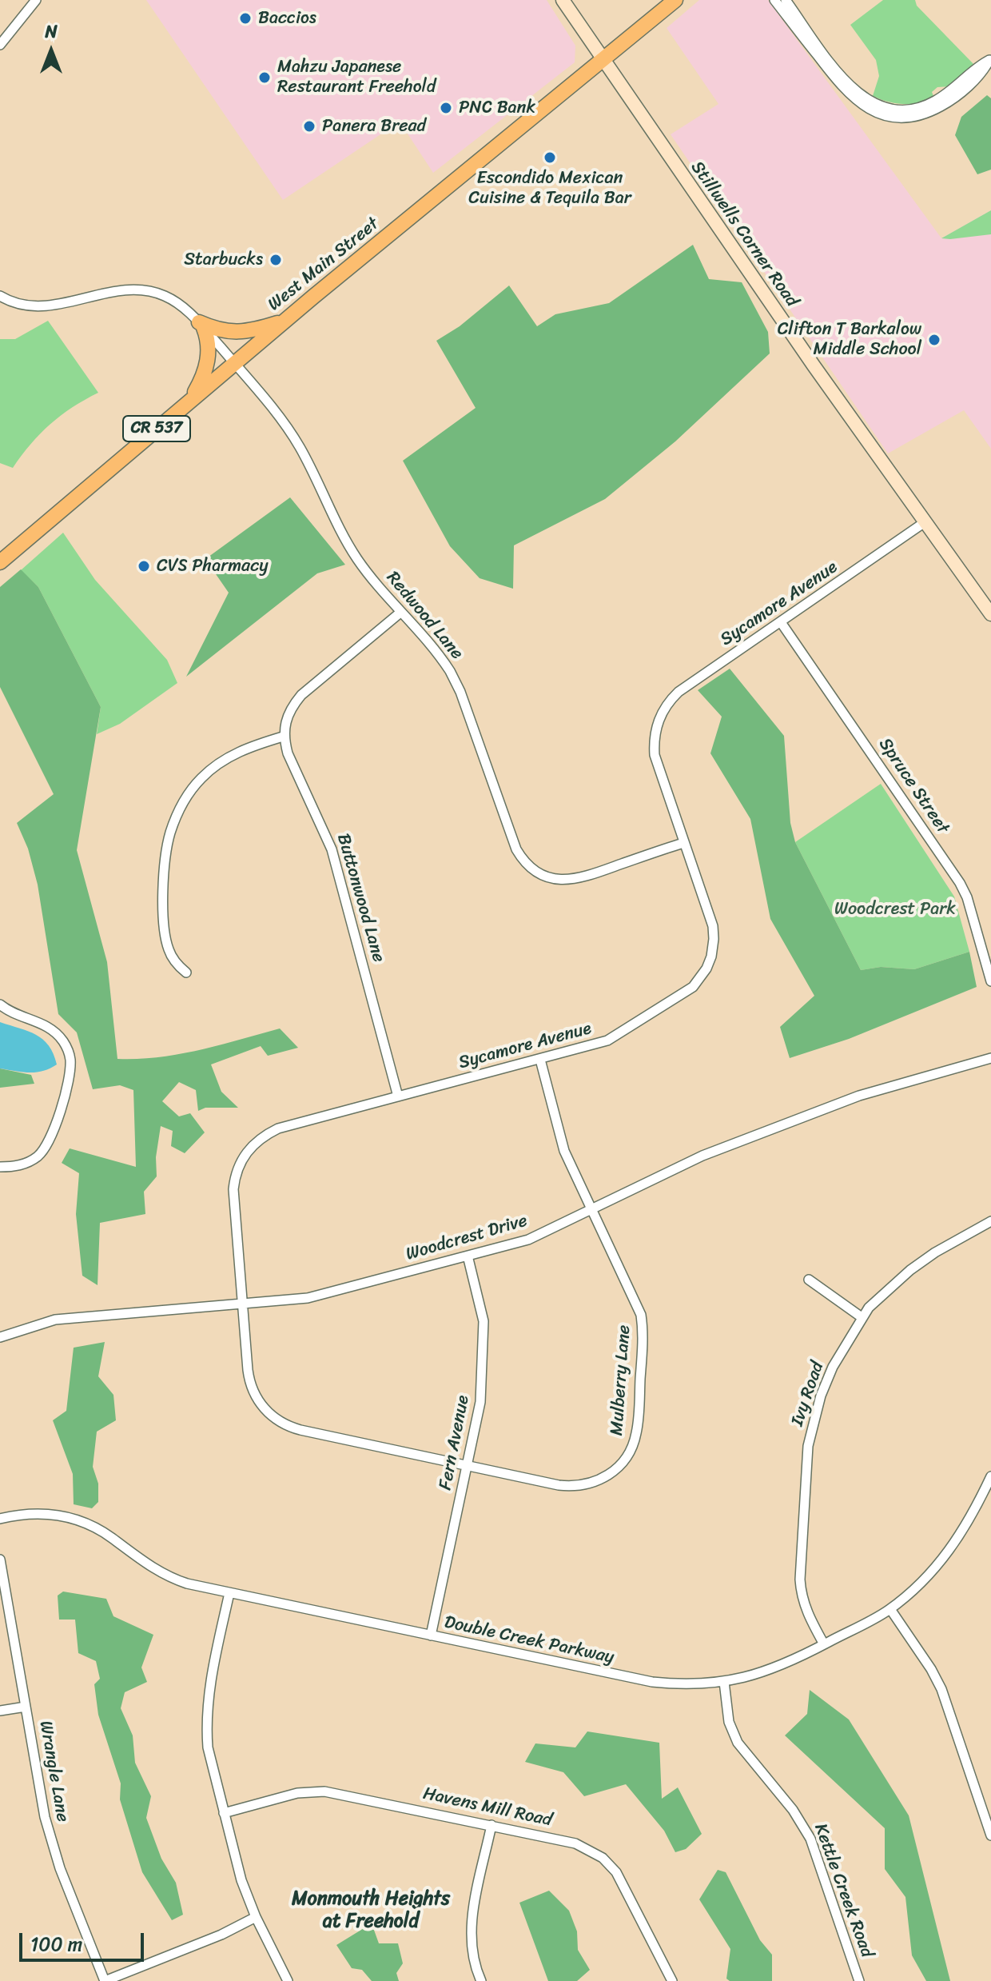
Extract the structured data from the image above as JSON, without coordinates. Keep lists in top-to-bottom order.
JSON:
{
  "streets": {
    "main road": ["West Main Street", "CR 537"],
    "street": [
      "Stillwells Corner Road",
      "Sycamore Avenue",
      "Redwood Lane",
      "Spruce Street",
      "Buttonwood Lane",
      "Woodcrest Drive",
      "Mulberry Lane",
      "Ivy Road",
      "Fern Avenue",
      "Double Creek Parkway",
      "Wrangle Lane",
      "Havens Mill Road",
      "Kettle Creek Road"
    ]
  },
  "crossings": [
    ["Stillwells Corner Road", "West Main Street"],
    ["Stillwells Corner Road", "Sycamore Avenue"],
    ["West Main Street", "Redwood Lane"],
    ["Sycamore Avenue", "Redwood Lane"],
    ["Sycamore Avenue", "Spruce Street"],
    ["Sycamore Avenue", "Buttonwood Lane"],
    ["Sycamore Avenue", "Woodcrest Drive"],
    ["Sycamore Avenue", "Mulberry Lane"],
    ["Woodcrest Drive", "Mulberry Lane"],
    ["Woodcrest Drive", "Fern Avenue"],
    ["Mulberry Lane", "Fern Avenue"],
    ["Ivy Road", "Double Creek Parkway"],
    ["Fern Avenue", "Double Creek Parkway"],
    ["Double Creek Parkway", "Kettle Creek Road"]
  ],
  "districts": ["Monmouth Heights at Freehold"],
  "parks": ["Woodcrest Park"],
  "places": [
    "Baccios",
    "Mahzu Japanese Restaurant Freehold",
    "PNC Bank",
    "Panera Bread",
    "Escondido Mexican Cuisine & Tequila Bar",
    "Starbucks",
    "Clifton T Barkalow Middle School",
    "CVS Pharmacy"
  ],
  "scale_bar": "100 m",
  "north": "top"
}
